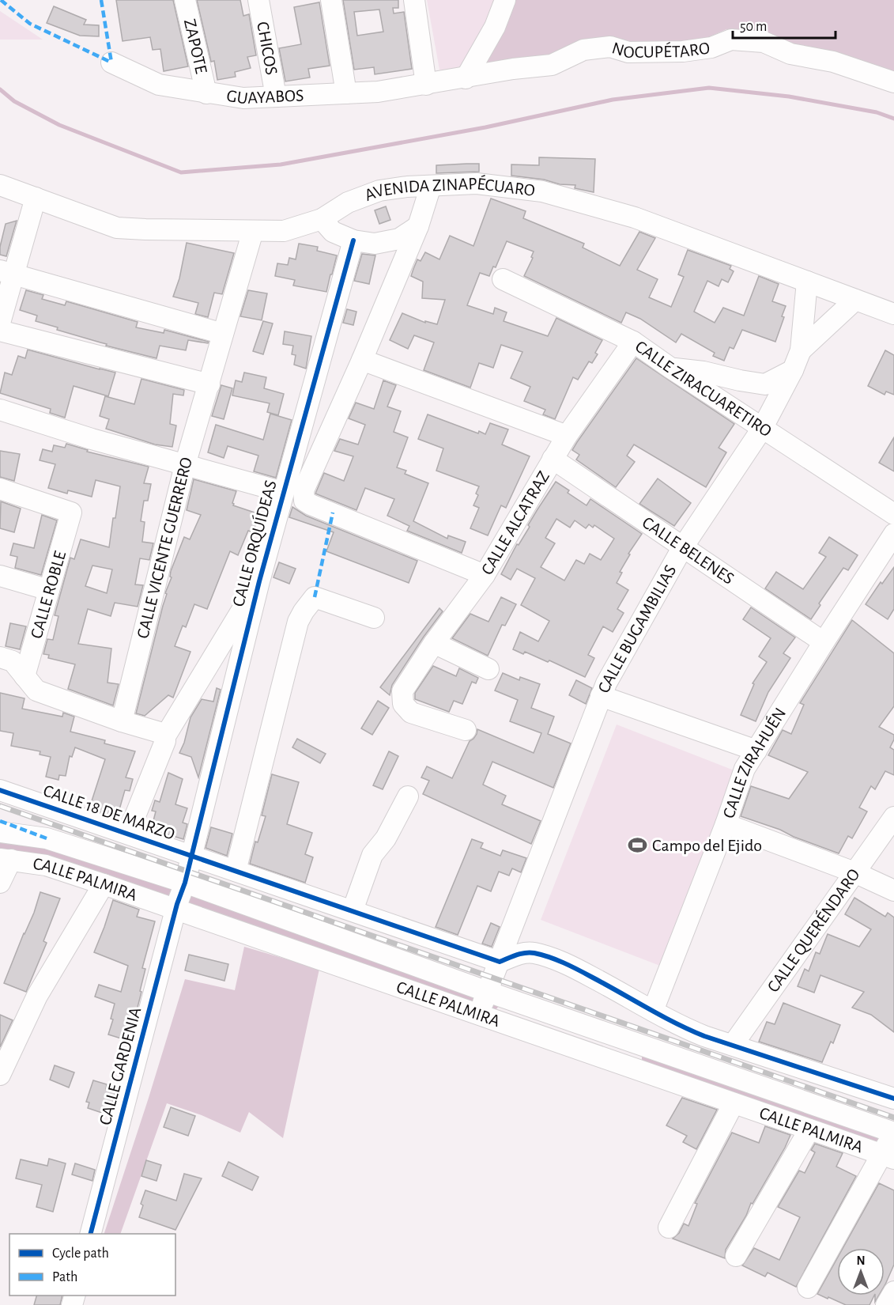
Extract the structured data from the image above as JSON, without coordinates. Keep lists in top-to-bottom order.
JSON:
{
  "streets": {
    "street": [
      "NOCUPÉTARO",
      "ZAPOTE",
      "CHICOS",
      "GUAYABOS",
      "AVENIDA ZINAPÉCUARO",
      "CALLE ZIRACUARETIRO",
      "CALLE ALCATRAZ",
      "CALLE ORQUÍDEAS",
      "CALLE VICENTE GUERRERO",
      "CALLE BELENES",
      "CALLE ROBLE",
      "CALLE BUGAMBILIAS",
      "CALLE ZIRAHUÉN",
      "CALLE 18 DE MARZO",
      "CALLE PALMIRA",
      "CALLE QUERÉNDARO",
      "CALLE GARDENIA"
    ]
  },
  "crossings": [
    ["NOCUPÉTARO", "GUAYABOS"],
    ["ZAPOTE", "GUAYABOS"],
    ["CHICOS", "GUAYABOS"],
    ["AVENIDA ZINAPÉCUARO", "CALLE VICENTE GUERRERO"],
    ["AVENIDA ZINAPÉCUARO", "CALLE BUGAMBILIAS"],
    ["CALLE ZIRACUARETIRO", "CALLE ALCATRAZ"],
    ["CALLE ZIRACUARETIRO", "CALLE BUGAMBILIAS"],
    ["CALLE ALCATRAZ", "CALLE BELENES"],
    ["CALLE ORQUÍDEAS", "CALLE 18 DE MARZO"],
    ["CALLE ORQUÍDEAS", "CALLE PALMIRA"],
    ["CALLE ORQUÍDEAS", "CALLE GARDENIA"],
    ["CALLE BELENES", "CALLE BUGAMBILIAS"],
    ["CALLE BELENES", "CALLE ZIRAHUÉN"],
    ["CALLE BUGAMBILIAS", "CALLE 18 DE MARZO"],
    ["CALLE BUGAMBILIAS", "CALLE PALMIRA"],
    ["CALLE PALMIRA", "CALLE GARDENIA"]
  ],
  "places": {
    "sports": ["Campo del Ejido"]
  },
  "legend": ["Cycle path", "Path"],
  "scale_bar": "50 m",
  "north": "top"
}
